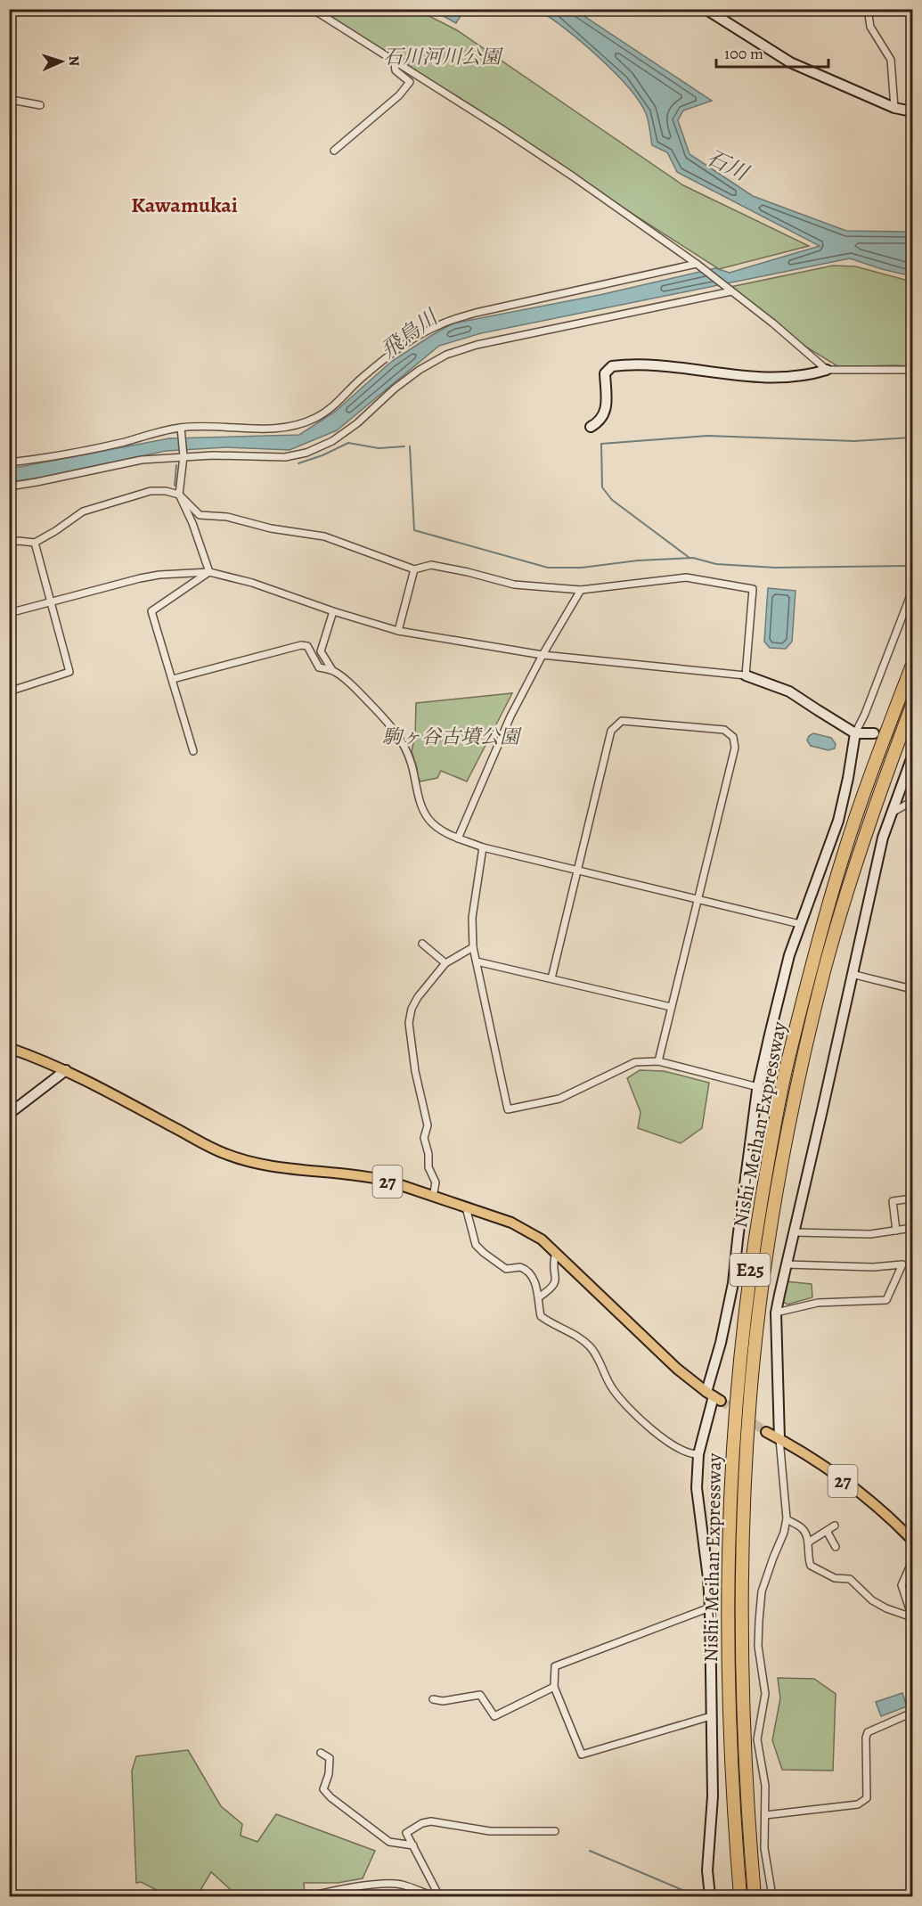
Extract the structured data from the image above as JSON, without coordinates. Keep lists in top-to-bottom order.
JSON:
{
  "streets": {
    "highway": ["Nishi-Meihan Expressway", "E25"],
    "main road": ["27"]
  },
  "districts": ["Kawamukai"],
  "water": ["石川", "飛鳥川"],
  "parks": ["石川河川公園", "駒ヶ谷古墳公園"],
  "scale_bar": "100 m",
  "north": "right"
}
